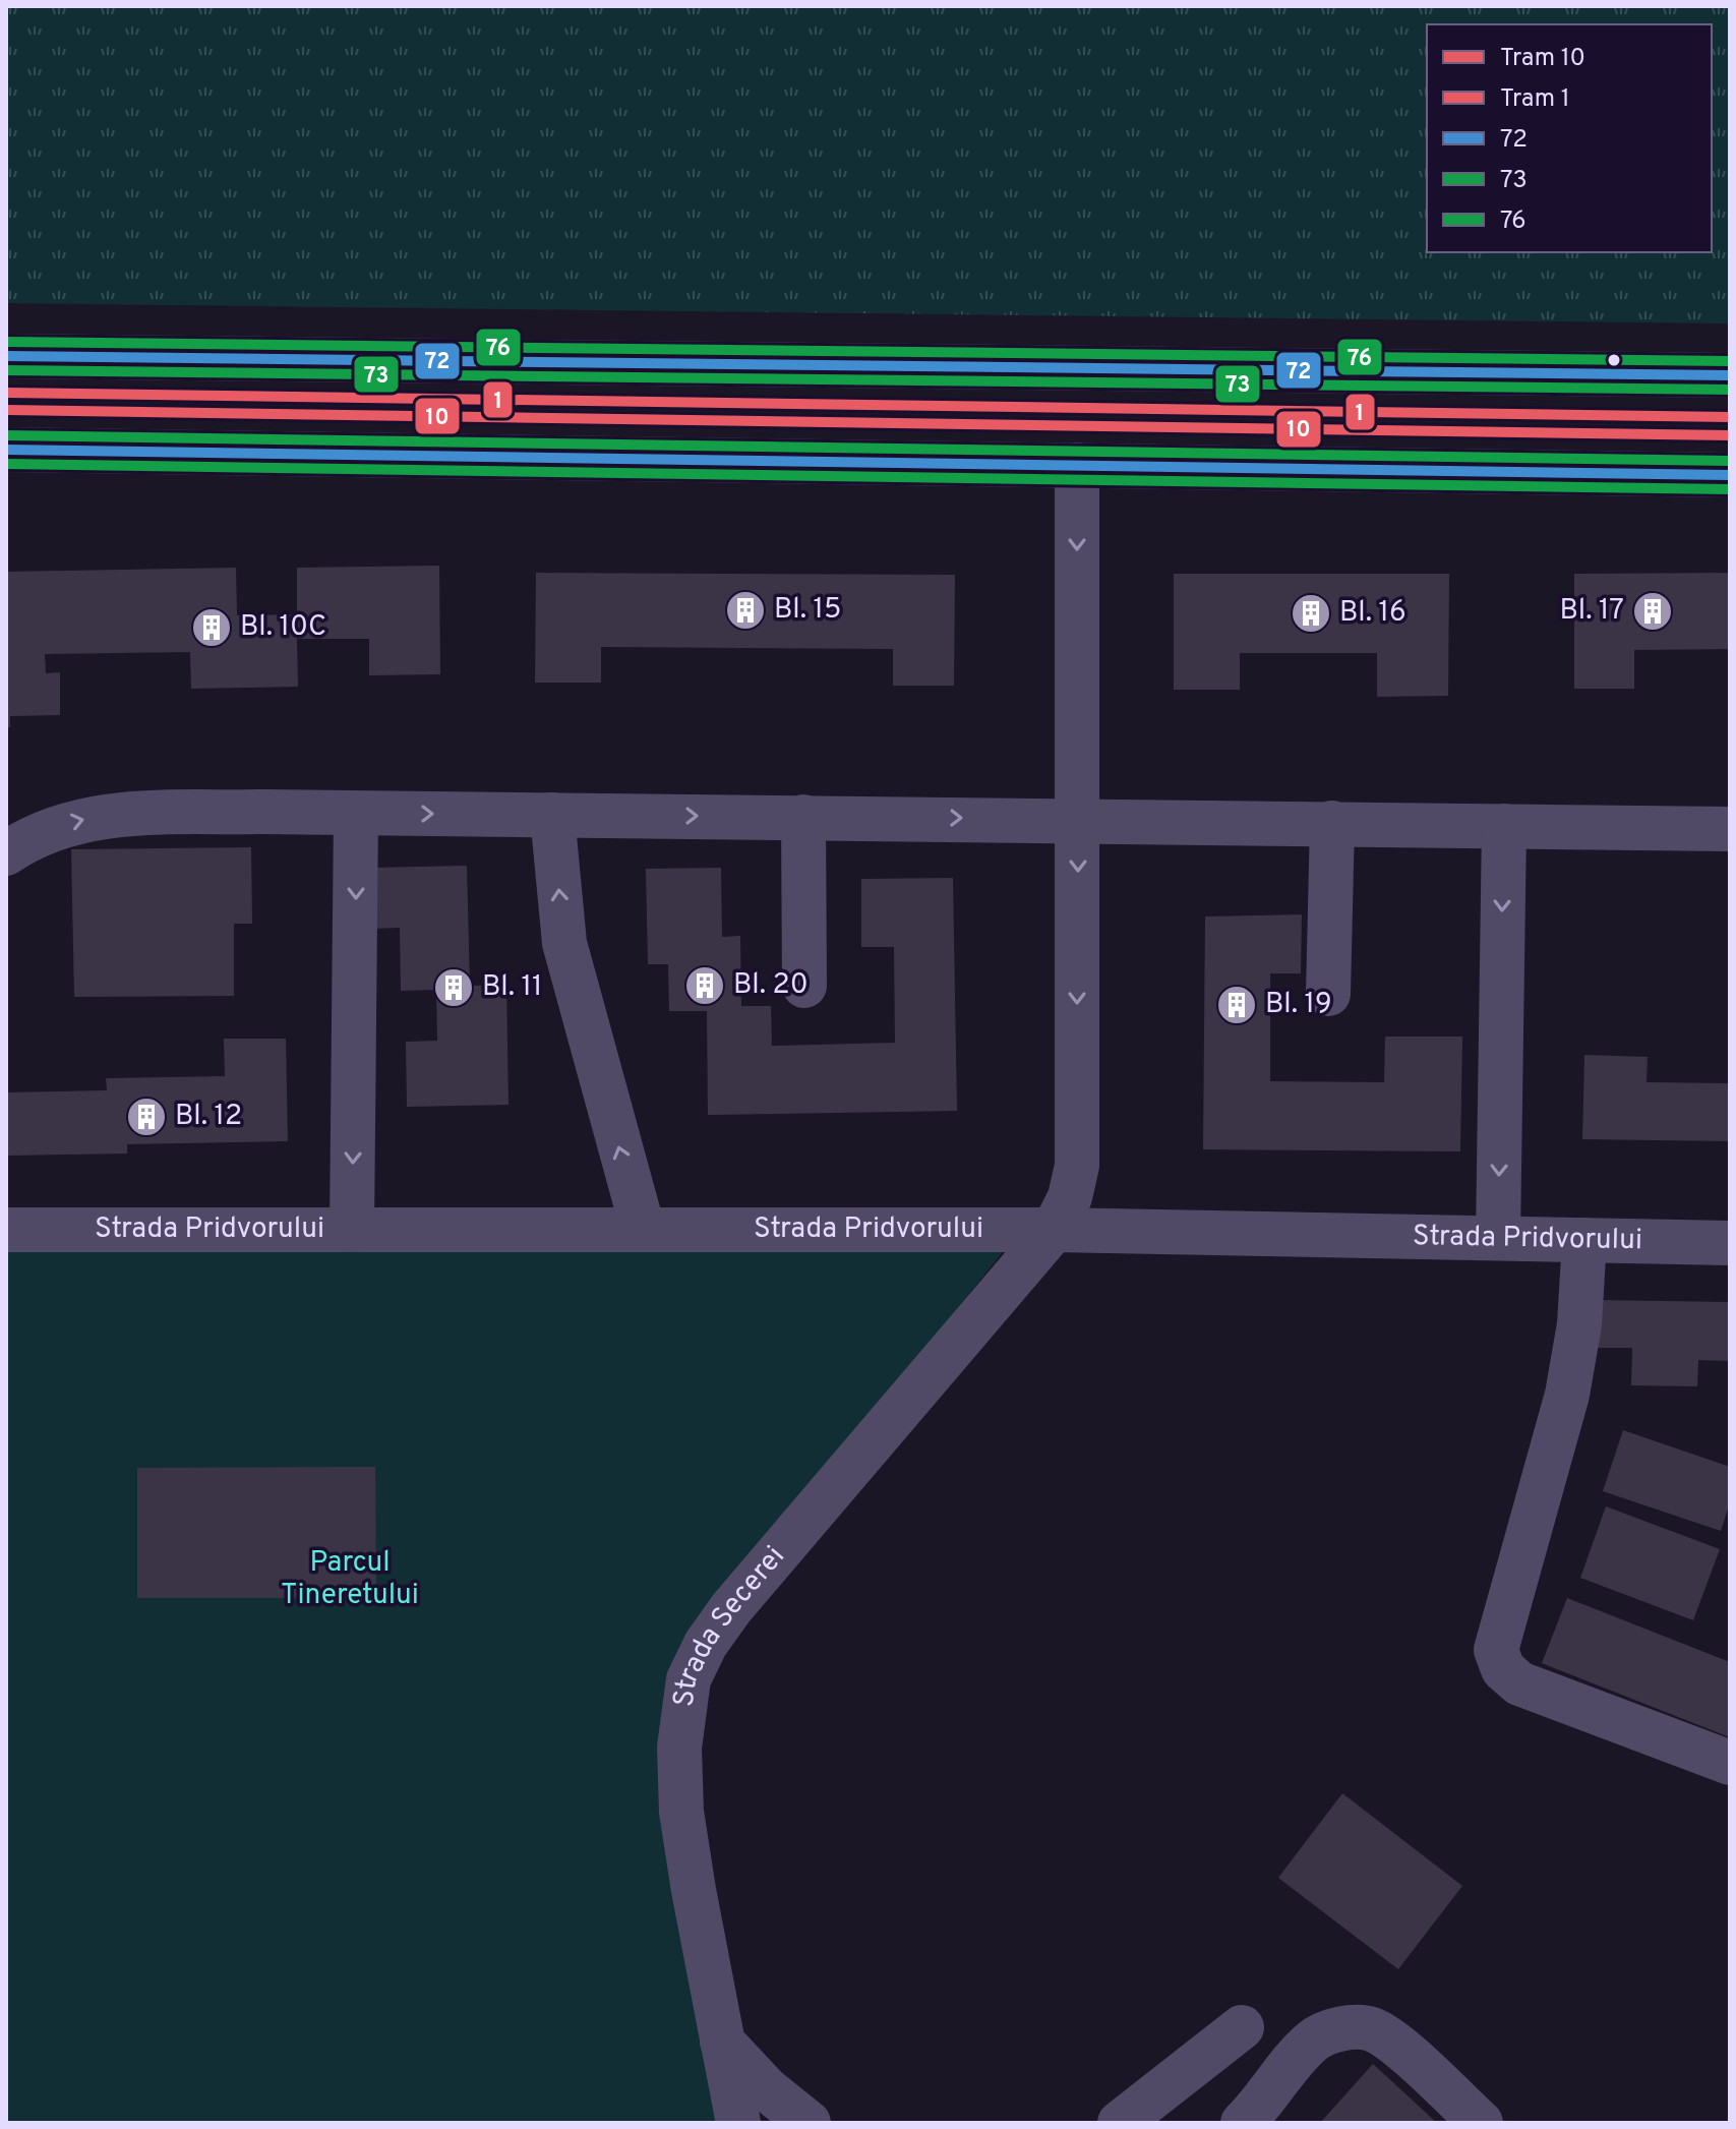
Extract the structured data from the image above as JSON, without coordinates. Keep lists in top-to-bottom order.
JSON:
{
  "streets": {
    "street": ["Strada Pridvorului", "Strada Secerei"]
  },
  "crossings": [
    ["Strada Pridvorului", "Strada Secerei"]
  ],
  "parks": ["Parcul Tineretului"],
  "places": {
    "building": [
      "Bl. 15",
      "Bl. 17",
      "Bl. 16",
      "Bl. 10C",
      "Bl. 20",
      "Bl. 11",
      "Bl. 19",
      "Bl. 12"
    ]
  },
  "lines": [
    "transit line 76",
    "transit line 72",
    "transit line 73",
    "tram line 1",
    "tram line 10"
  ],
  "legend": [
    "Tram 10",
    "Tram 1",
    "72",
    "73",
    "76"
  ]
}
